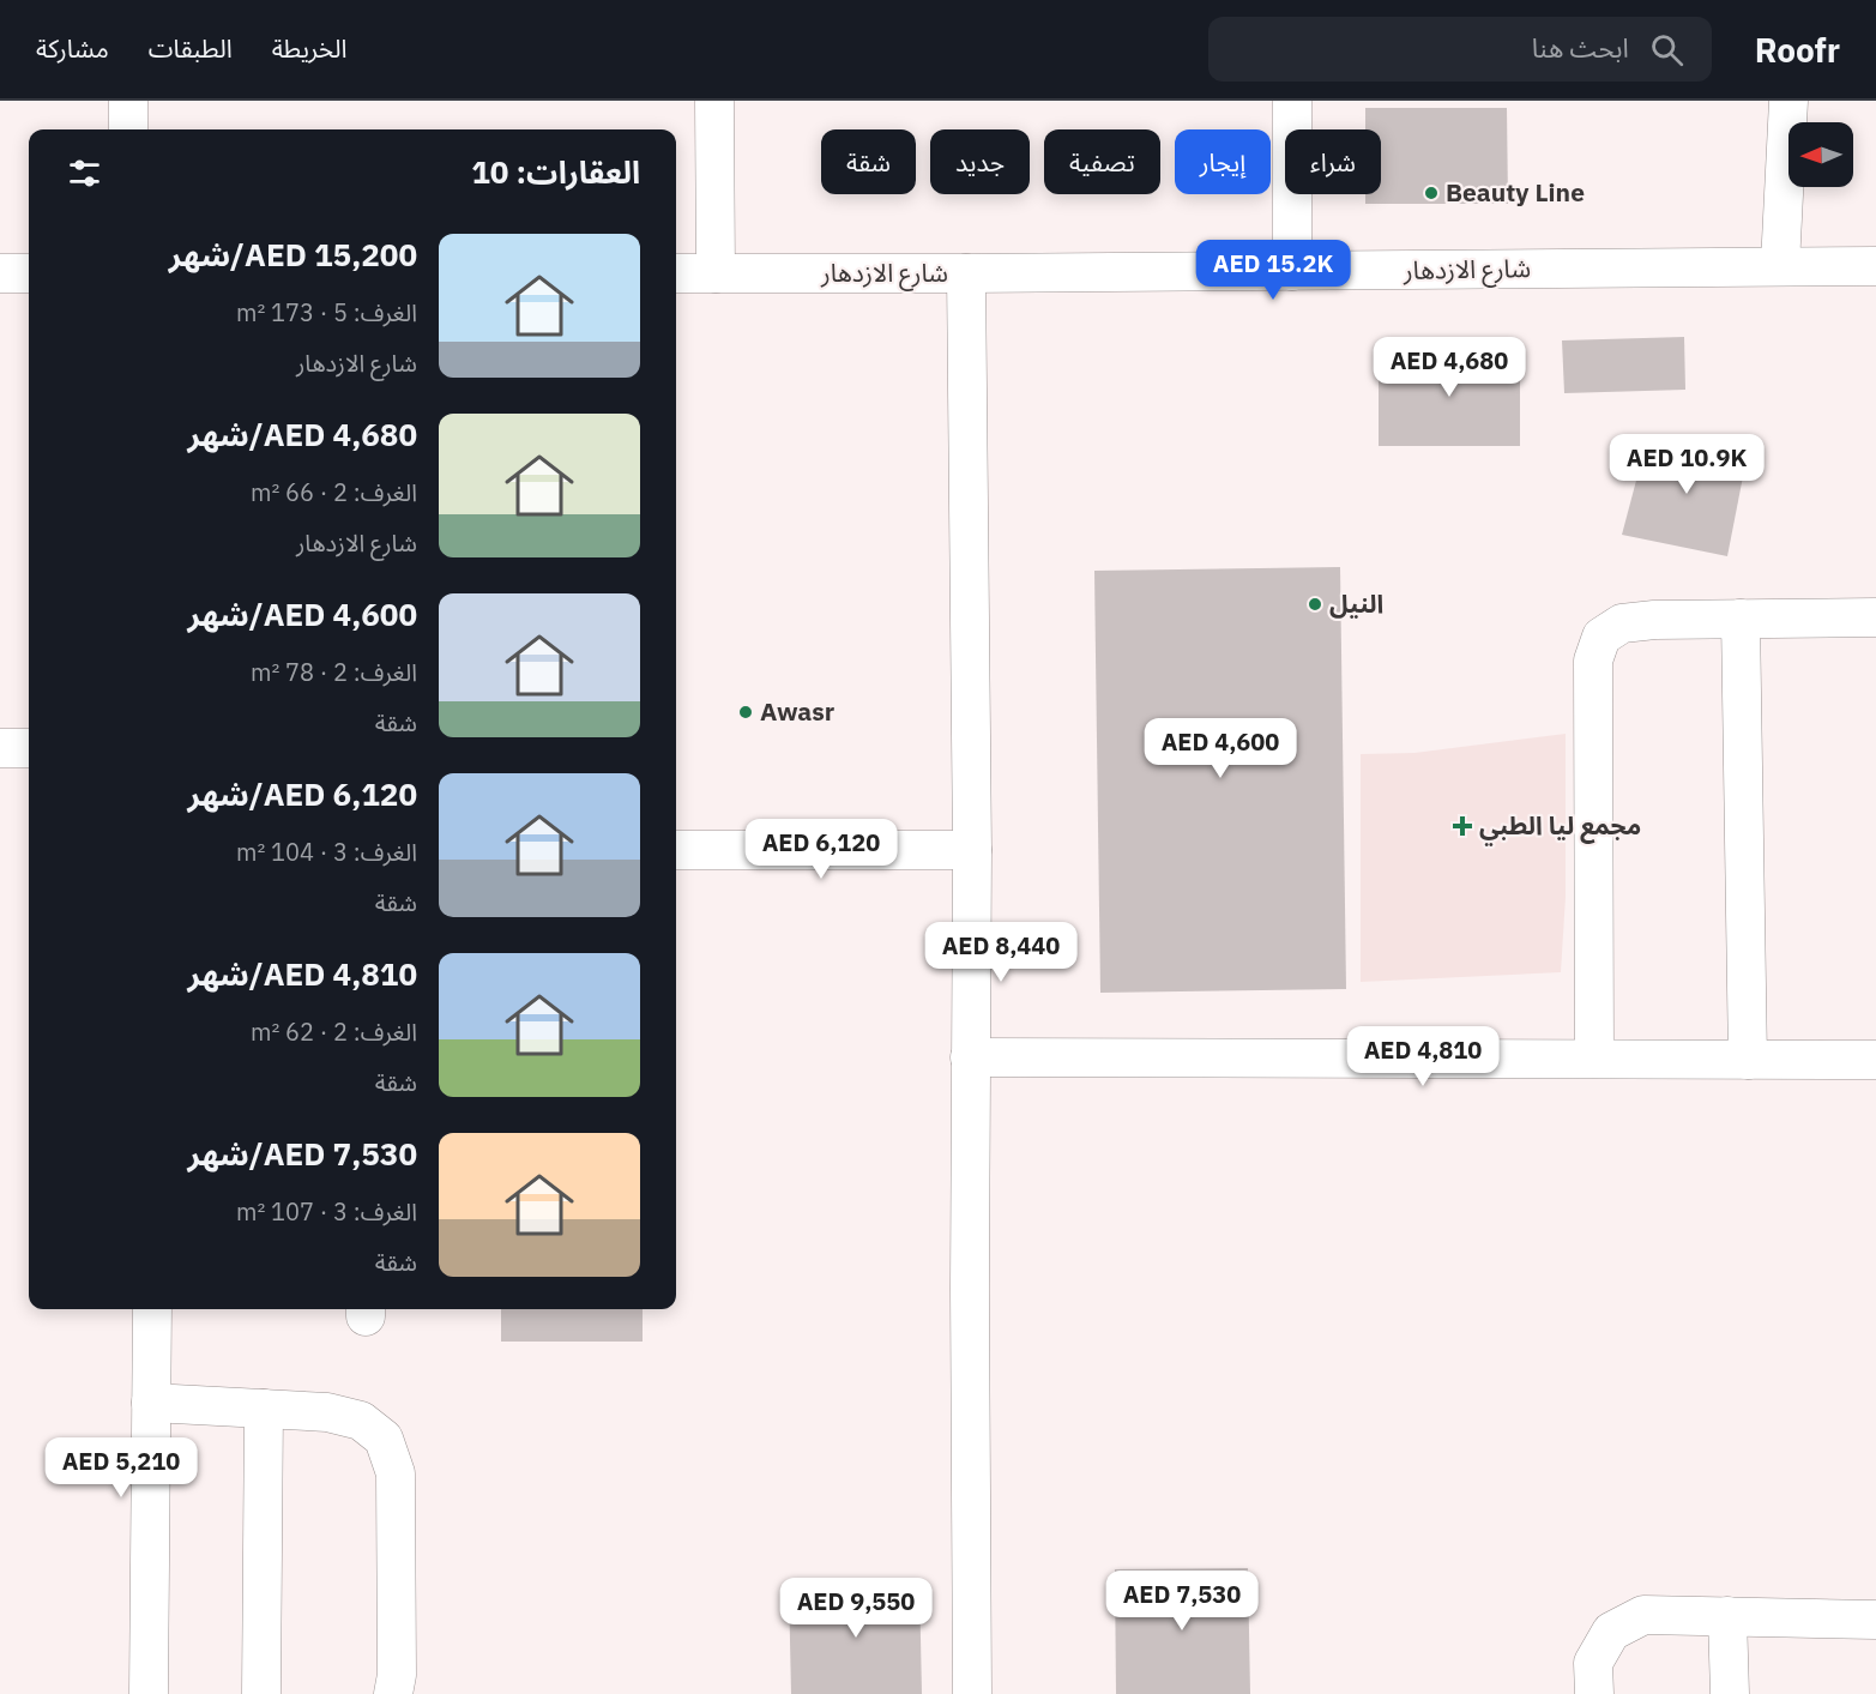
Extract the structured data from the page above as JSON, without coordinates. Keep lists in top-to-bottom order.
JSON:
{
  "streets": {
    "street": ["شارع الازدهار"]
  },
  "places": {
    "other": ["Beauty Line", "النيل", "Awasr"],
    "health": ["مجمع ليا الطبي"]
  },
  "north": "left",
  "page": {
    "header": "Roofr",
    "search": "ابحث هنا",
    "nav": ["الخريطة", "الطبقات", "مشاركة"],
    "chip": [
      "شراء",
      "إيجار",
      "تصفية",
      "جديد",
      "شقة"
    ],
    "heading": "العقارات: 10",
    "list": [
      {
        "name": "AED 15,200/شهر",
        "note": "الغرف: 5 · 173 m² · شارع الازدهار"
      },
      {
        "name": "AED 4,680/شهر",
        "note": "الغرف: 2 · 66 m² · شارع الازدهار"
      },
      {
        "name": "AED 4,600/شهر",
        "note": "الغرف: 2 · 78 m² · شقة"
      },
      {
        "name": "AED 6,120/شهر",
        "note": "الغرف: 3 · 104 m² · شقة"
      },
      {
        "name": "AED 4,810/شهر",
        "note": "الغرف: 2 · 62 m² · شقة"
      },
      {
        "name": "AED 7,530/شهر",
        "note": "الغرف: 3 · 107 m² · شقة"
      }
    ],
    "price": [
      "AED 15.2K",
      "AED 4,680",
      "AED 10.9K",
      "AED 4,600",
      "AED 6,120",
      "AED 8,440",
      "AED 4,810",
      "AED 5,210",
      "AED 7,530",
      "AED 9,550"
    ]
  }
}
